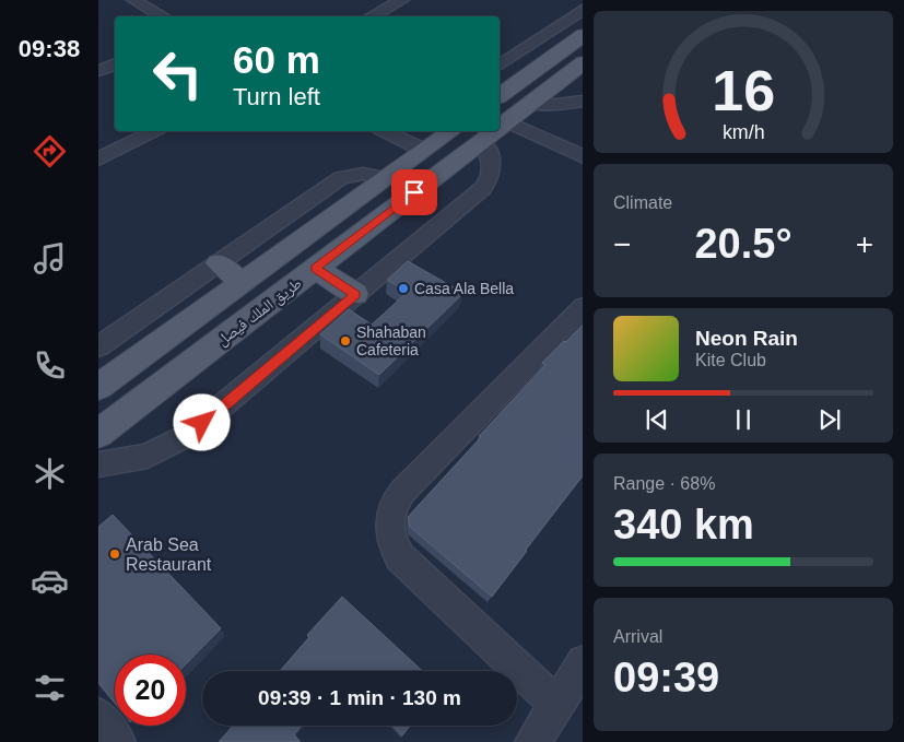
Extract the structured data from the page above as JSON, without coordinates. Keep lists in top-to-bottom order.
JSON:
{
  "streets": {
    "main road": ["طريق الملك فيصل"]
  },
  "places": ["Casa Ala Bella", "Shahaban Cafeteria", "Arab Sea Restaurant"],
  "page": {
    "tabs": "09:38",
    "turn": ["60 m", "Turn left"],
    "tile": [
      "Climate",
      ["Range · 68%", "340 km"],
      ["Arrival", "09:39"]
    ],
    "heat": ["−", "20.5°", "+"],
    "song": ["Neon Rain", "Kite Club"],
    "limit": "20",
    "trip": "09:39 · 1 min · 130 m",
    "gauge": ["16", "km/h"]
  }
}
